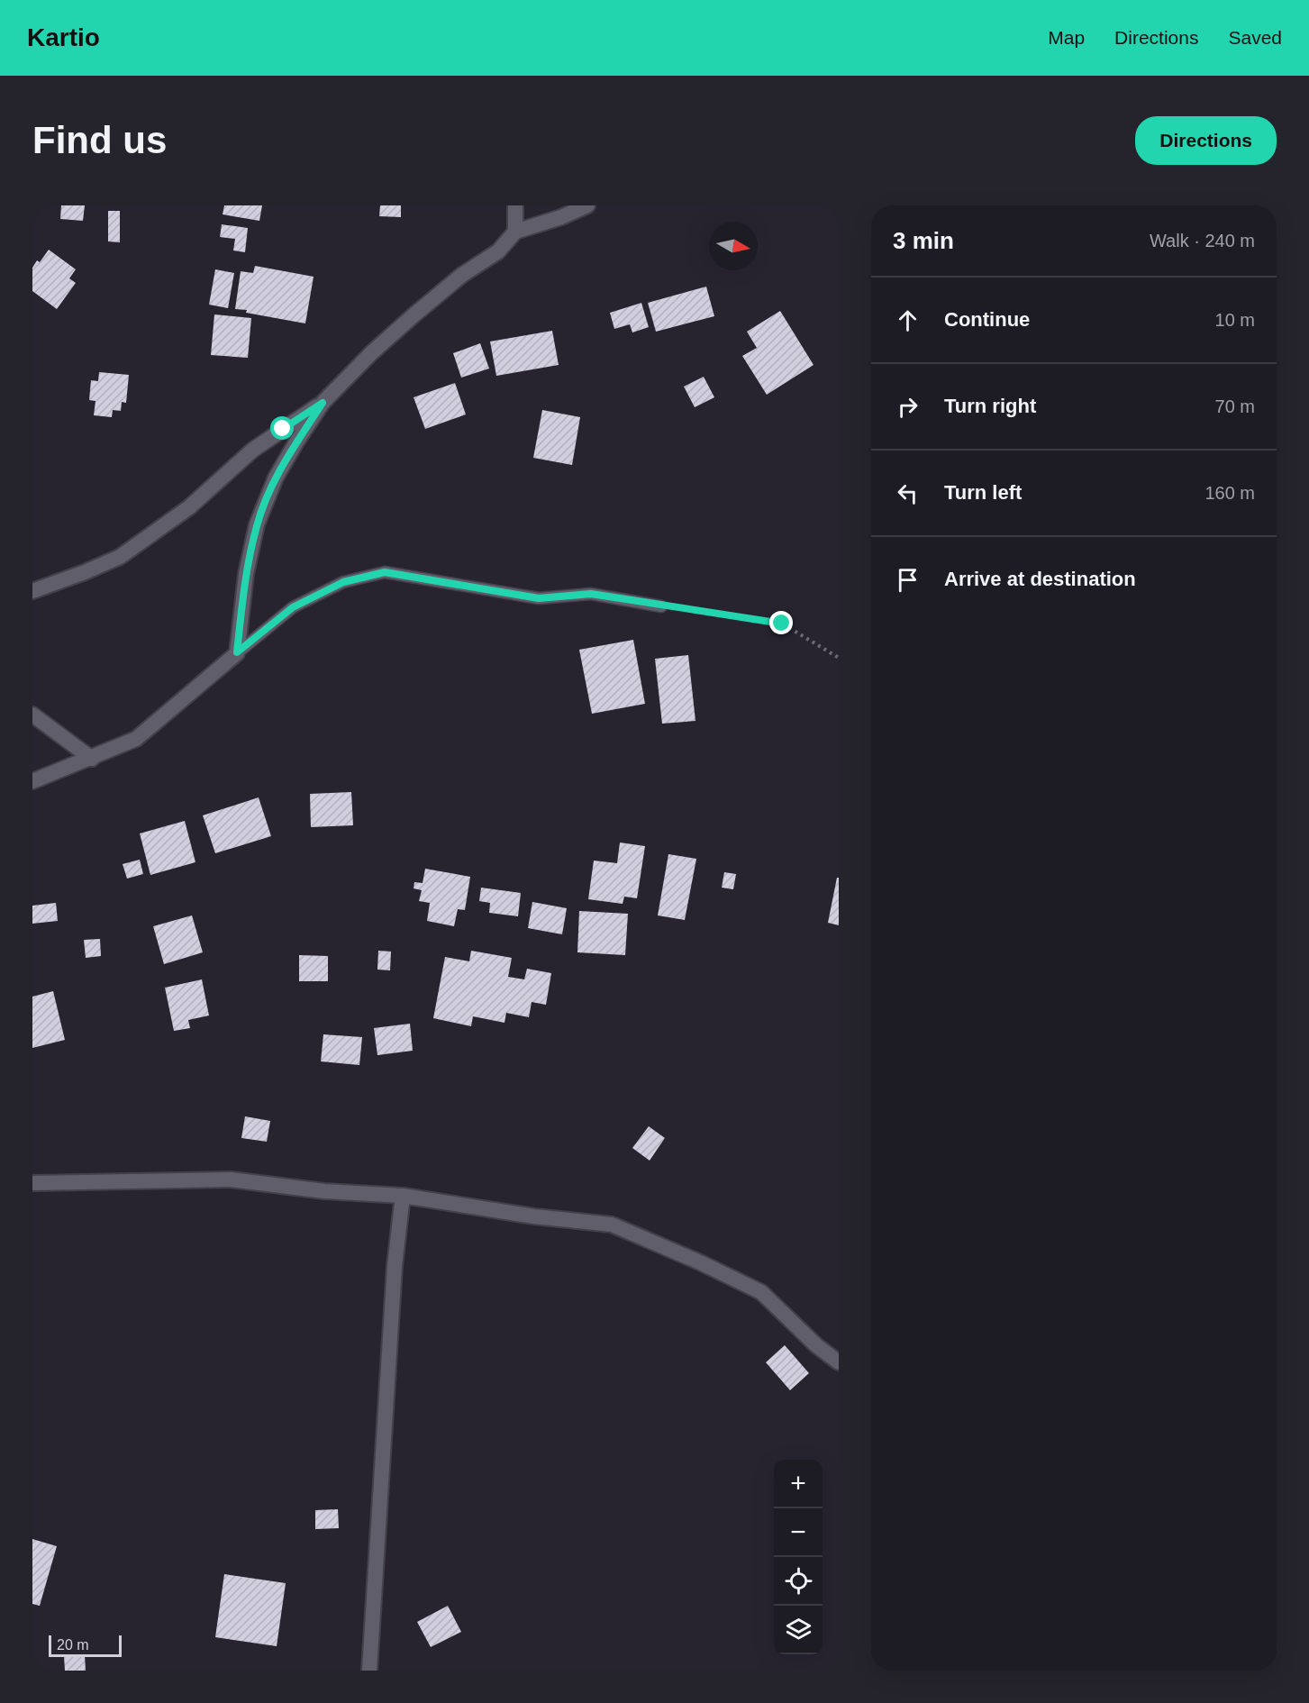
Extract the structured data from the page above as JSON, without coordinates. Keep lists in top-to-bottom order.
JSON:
{
  "scale_bar": "20 m",
  "north": "right",
  "page": {
    "header": "Kartio",
    "nav": ["Map", "Directions", "Saved"],
    "buttons": "Directions",
    "title": "Find us",
    "heading": ["3 min", "Walk · 240 m"],
    "list": [
      ["Continue", "10 m"],
      ["Turn right", "70 m"],
      ["Turn left", "160 m"],
      "Arrive at destination"
    ],
    "map_buttons": ["+", "−"],
    "scale": "20 m"
  }
}
